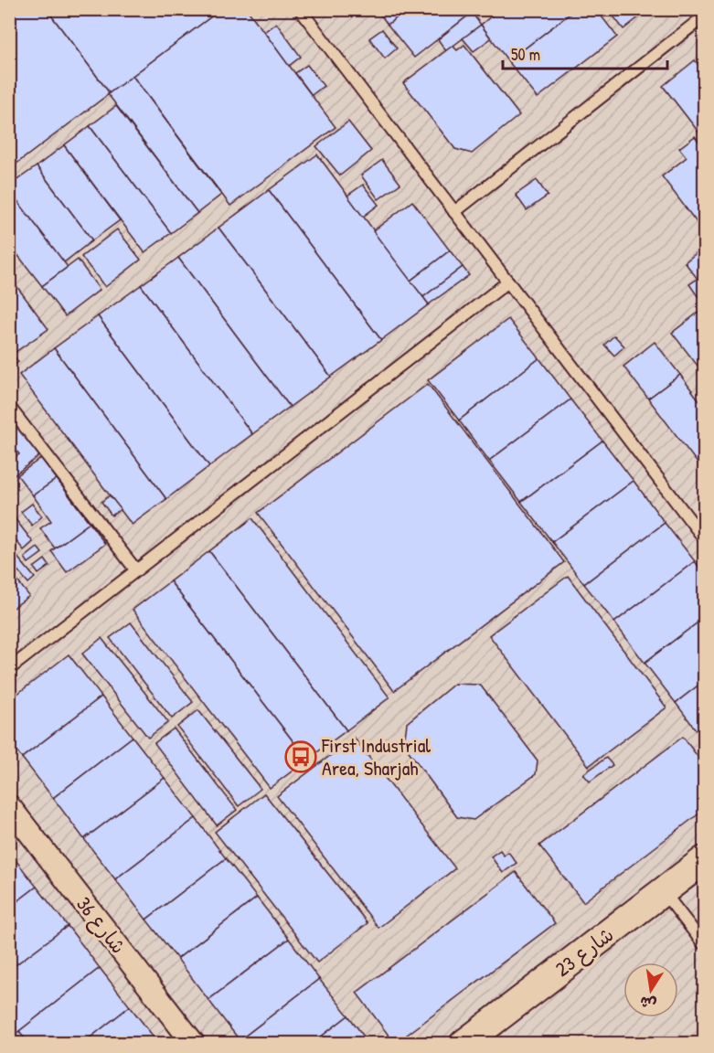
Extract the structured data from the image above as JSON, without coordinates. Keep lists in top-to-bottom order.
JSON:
{
  "streets": {
    "street": ["شارع 36", "شارع 23"]
  },
  "places": {
    "bus stop": ["First Industrial Area, Sharjah"]
  },
  "scale_bar": "50 m",
  "north": "bottom"
}
